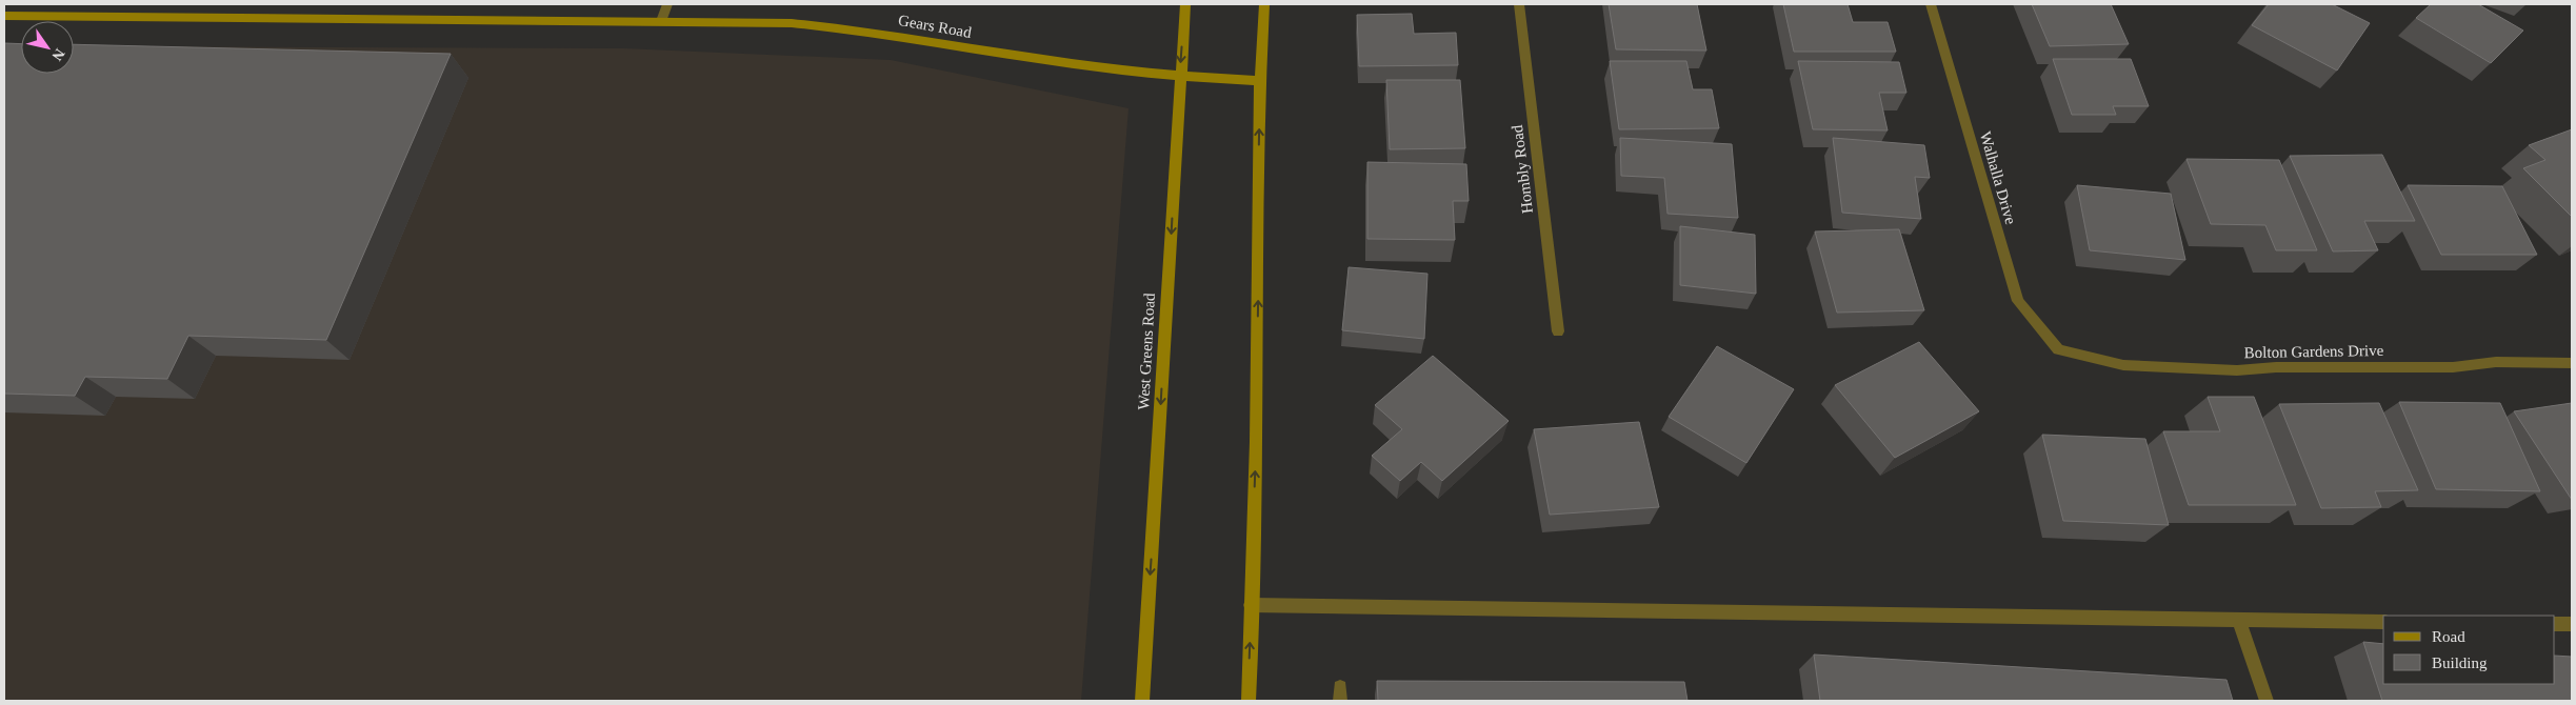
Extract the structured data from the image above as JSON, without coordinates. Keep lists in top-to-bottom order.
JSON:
{
  "streets": {
    "main road": ["Gears Road", "West Greens Road"],
    "street": ["Hombly Road", "Walhalla Drive", "Bolton Gardens Drive"]
  },
  "crossings": [
    ["Gears Road", "West Greens Road"],
    ["Walhalla Drive", "Bolton Gardens Drive"]
  ],
  "legend": ["Road", "Building"],
  "north": "bottom right"
}
